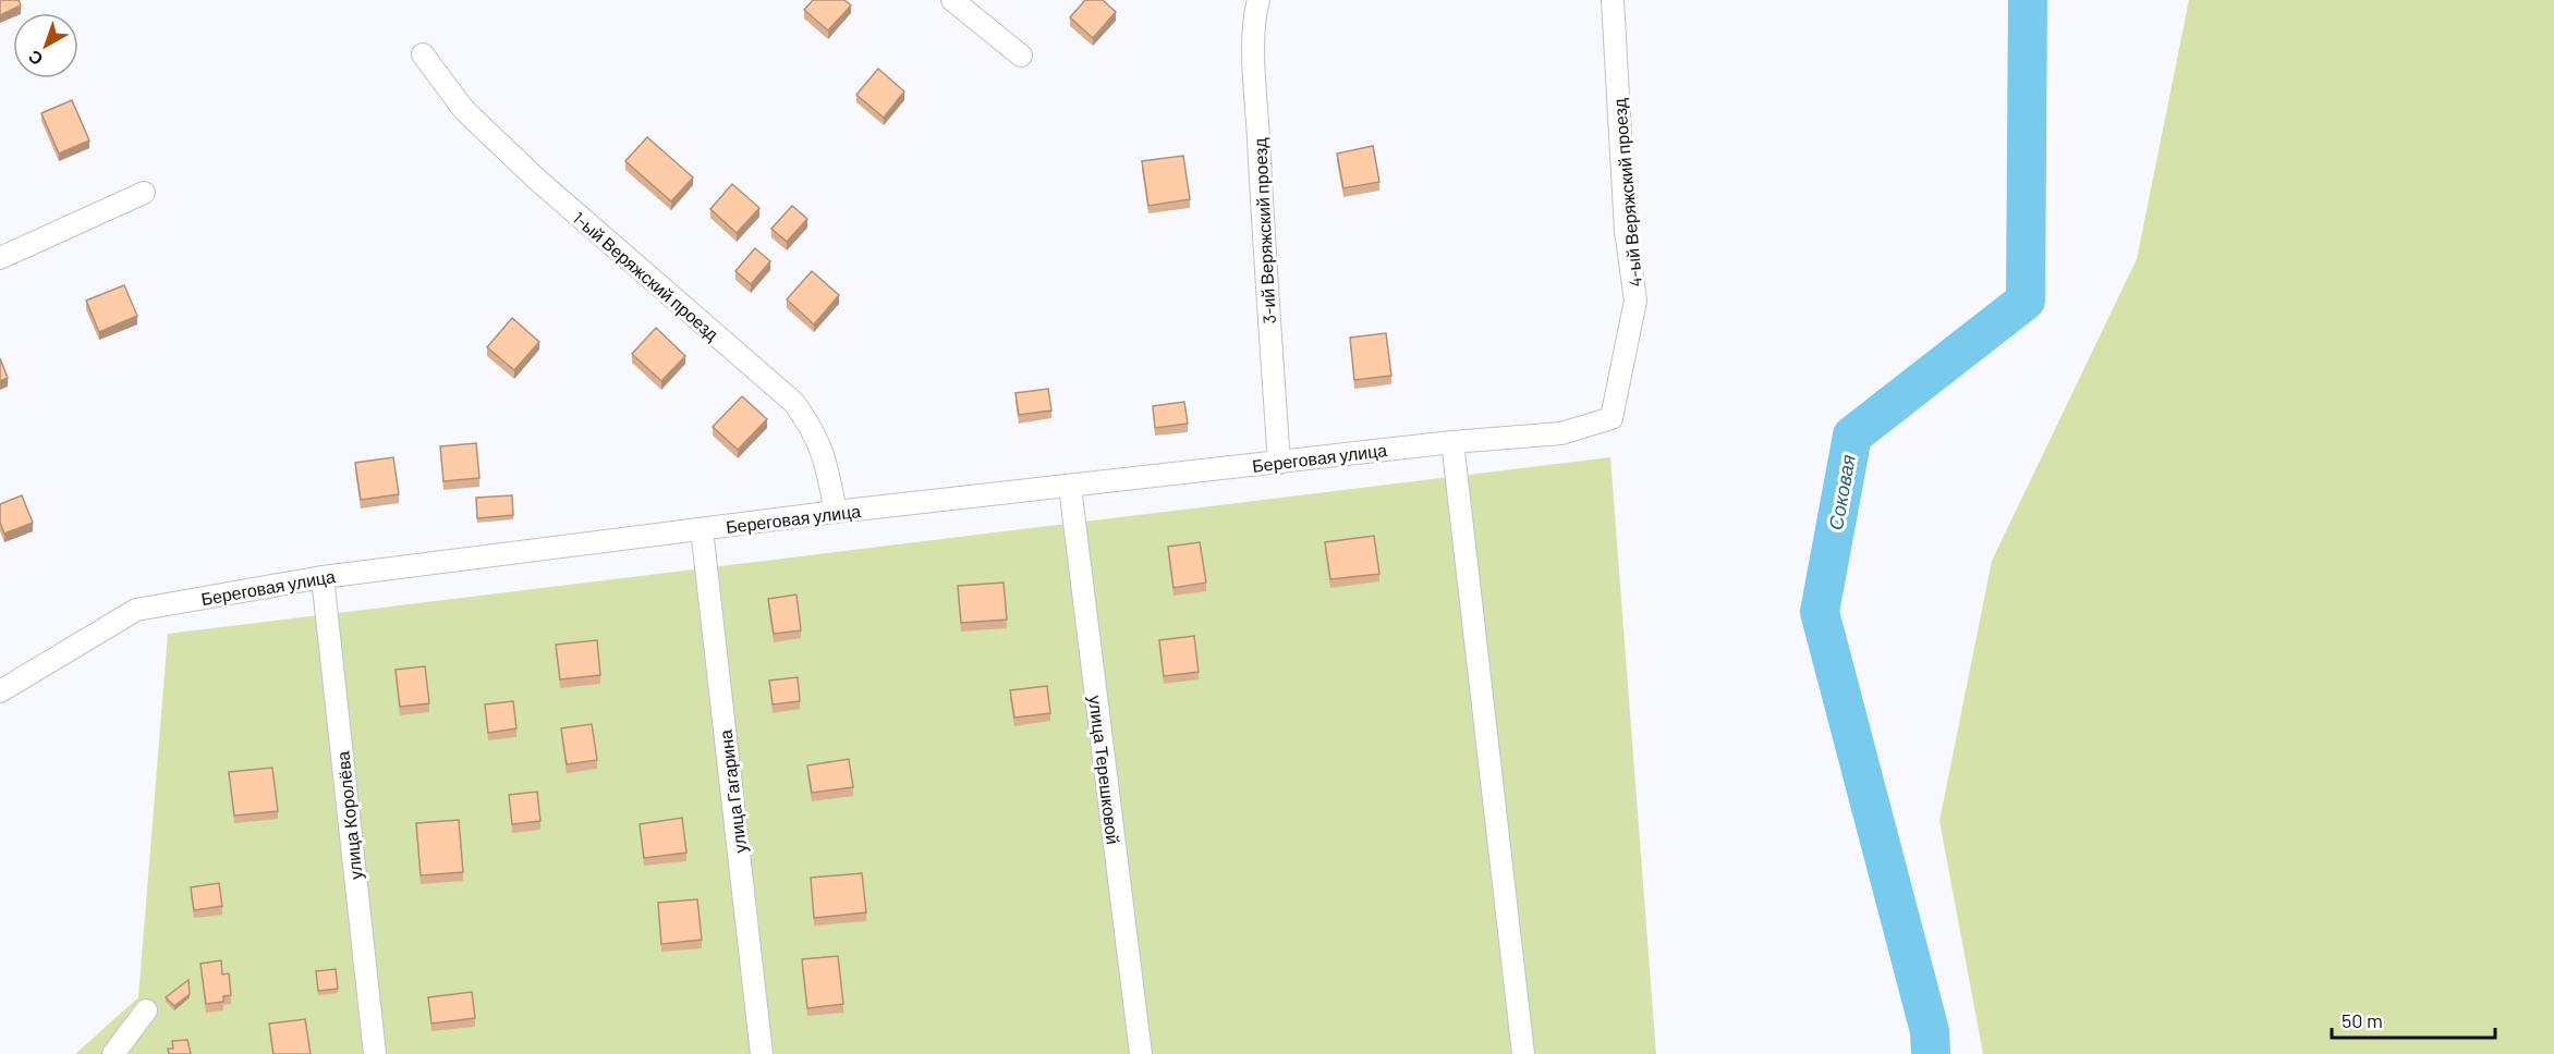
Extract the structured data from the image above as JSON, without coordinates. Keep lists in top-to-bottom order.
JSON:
{
  "streets": {
    "street": [
      "4-ый Веряжский проезд",
      "3-ий Веряжский проезд",
      "1-ый Веряжский проезд",
      "Береговая улица",
      "улица Терешковой",
      "улица Гагарина",
      "улица Королёва"
    ]
  },
  "crossings": [
    ["4-ый Веряжский проезд", "Береговая улица"],
    ["3-ий Веряжский проезд", "Береговая улица"],
    ["1-ый Веряжский проезд", "Береговая улица"],
    ["Береговая улица", "улица Терешковой"],
    ["Береговая улица", "улица Гагарина"],
    ["Береговая улица", "улица Королёва"]
  ],
  "water": ["Соковая"],
  "scale_bar": "50 m",
  "north": "bottom left"
}
